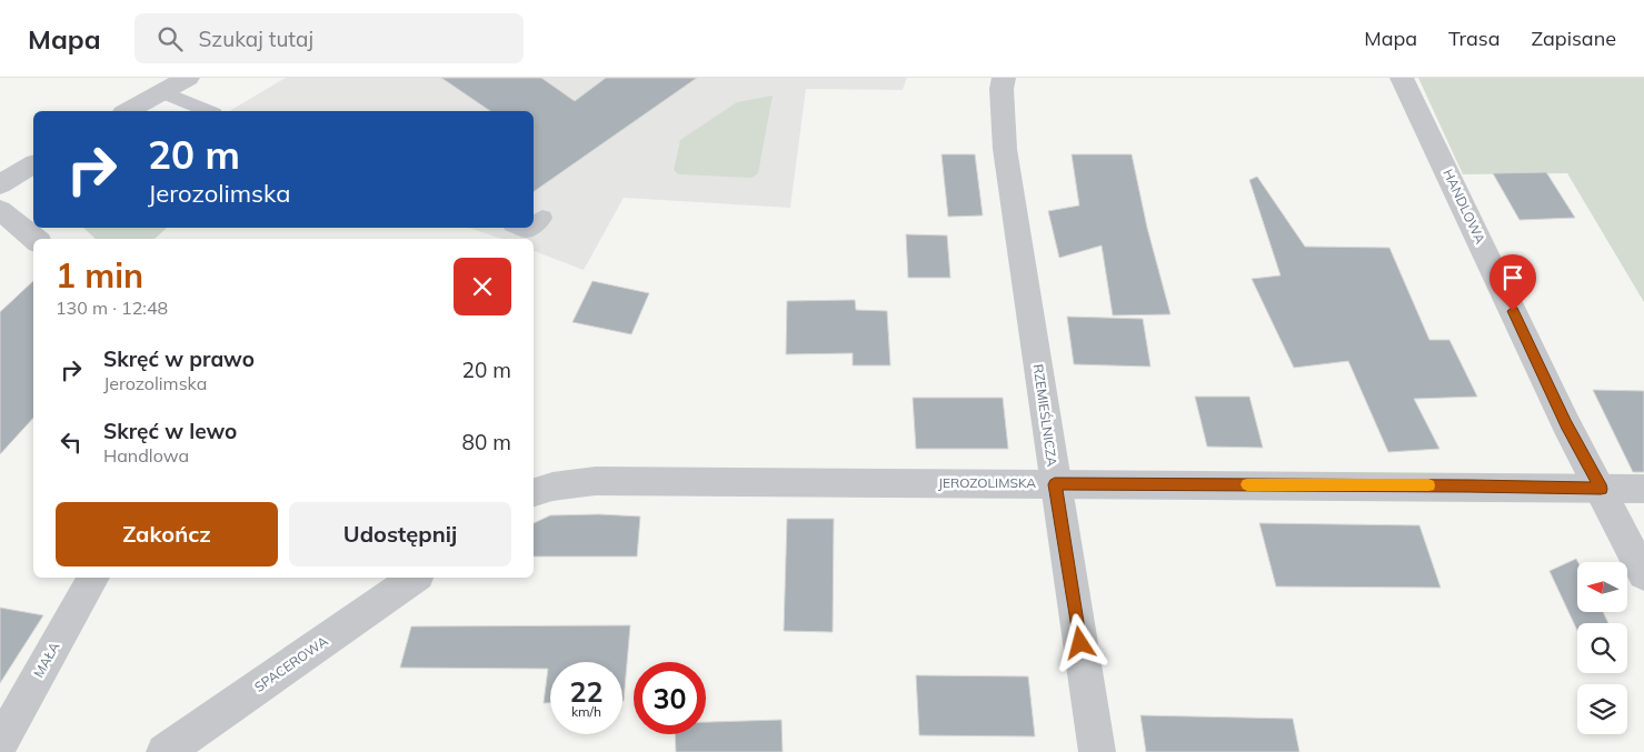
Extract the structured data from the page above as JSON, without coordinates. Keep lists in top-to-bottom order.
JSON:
{
  "streets": {
    "street": [
      "HANDLOWA",
      "RZEMIEŚLNICZA",
      "JEROZOLIMSKA",
      "MAŁA",
      "SPACEROWA"
    ]
  },
  "crossings": [
    ["HANDLOWA", "JEROZOLIMSKA"],
    ["RZEMIEŚLNICZA", "JEROZOLIMSKA"]
  ],
  "north": "left",
  "page": {
    "header": "Mapa",
    "search": "Szukaj tutaj",
    "nav": ["Mapa", "Trasa", "Zapisane"],
    "turn": ["20 m", "Jerozolimska"],
    "heading": ["1 min", "130 m · 12:48"],
    "list": [
      {
        "name": "Skręć w prawo",
        "note": "Jerozolimska",
        "value": "20 m"
      },
      {
        "name": "Skręć w lewo",
        "note": "Handlowa",
        "value": "80 m"
      }
    ],
    "buttons": ["Zakończ", "Udostępnij"],
    "speed": "22 km/h",
    "limit": "30"
  }
}
